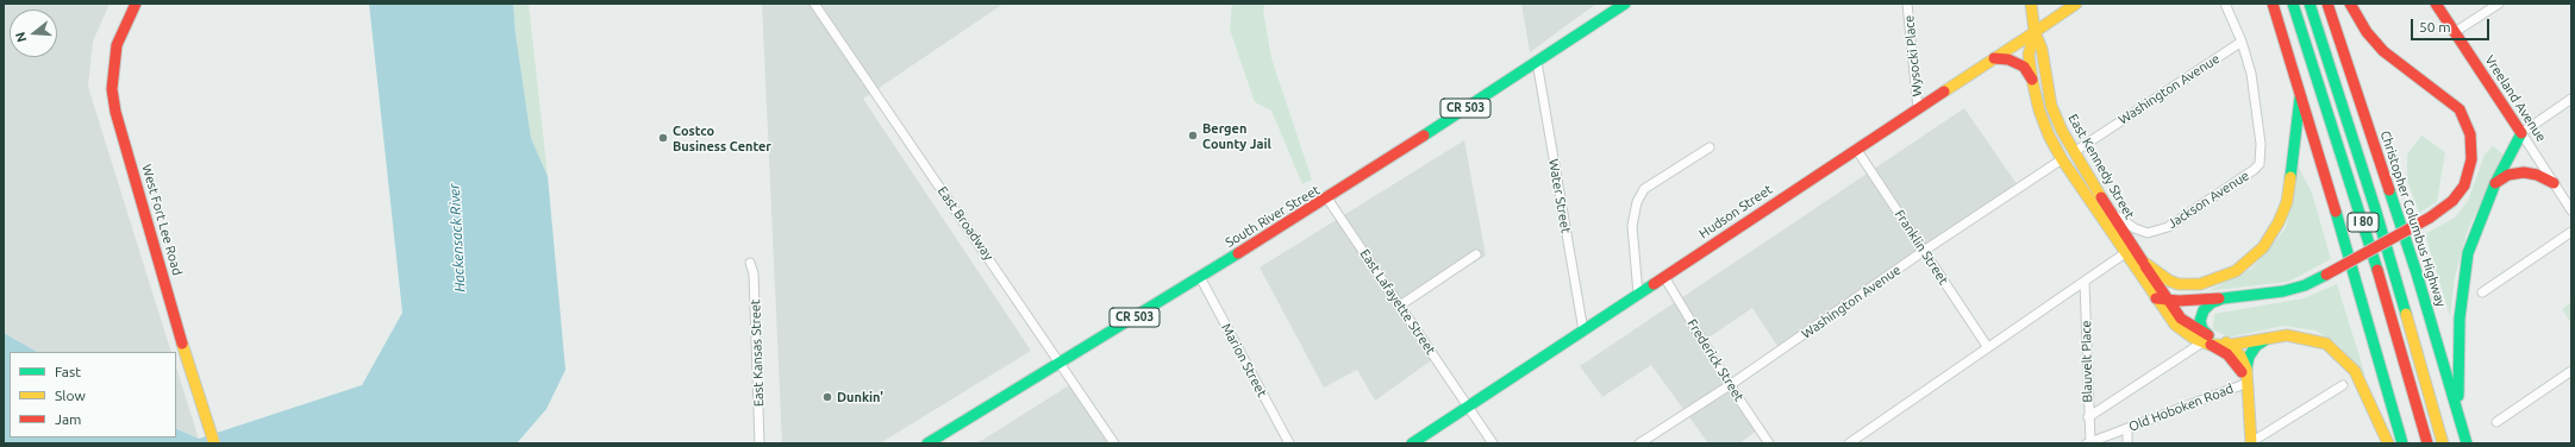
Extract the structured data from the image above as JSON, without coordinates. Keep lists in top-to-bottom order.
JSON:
{
  "streets": {
    "main road": [
      "Vreeland Avenue",
      "CR 503",
      "East Kennedy Street",
      "Hudson Street",
      "South River Street",
      "Christopher Columbus Highway",
      "West Fort Lee Road",
      "I 80"
    ],
    "street": [
      "Wysocki Place",
      "Washington Avenue",
      "Water Street",
      "Jackson Avenue",
      "East Broadway",
      "Franklin Street",
      "East Lafayette Street",
      "East Kansas Street",
      "Marion Street",
      "Frederick Street",
      "Blauvelt Place",
      "Old Hoboken Road"
    ]
  },
  "crossings": [
    ["Wysocki Place", "Hudson Street"],
    ["Washington Avenue", "East Kennedy Street"],
    ["Washington Avenue", "Jackson Avenue"],
    ["Washington Avenue", "Franklin Street"],
    ["Washington Avenue", "Frederick Street"],
    ["East Kennedy Street", "Jackson Avenue"],
    ["East Kennedy Street", "Hudson Street"],
    ["East Kennedy Street", "Old Hoboken Road"],
    ["Water Street", "Hudson Street"],
    ["Water Street", "South River Street"],
    ["Hudson Street", "Franklin Street"],
    ["Hudson Street", "East Lafayette Street"],
    ["Hudson Street", "Frederick Street"],
    ["South River Street", "East Broadway"],
    ["South River Street", "East Lafayette Street"],
    ["South River Street", "Marion Street"],
    ["Blauvelt Place", "Old Hoboken Road"]
  ],
  "water": ["Hackensack River"],
  "places": ["Bergen County Jail", "Costco Business Center", "Dunkin'"],
  "legend": ["Fast", "Slow", "Jam"],
  "scale_bar": "50 m",
  "north": "left"
}
